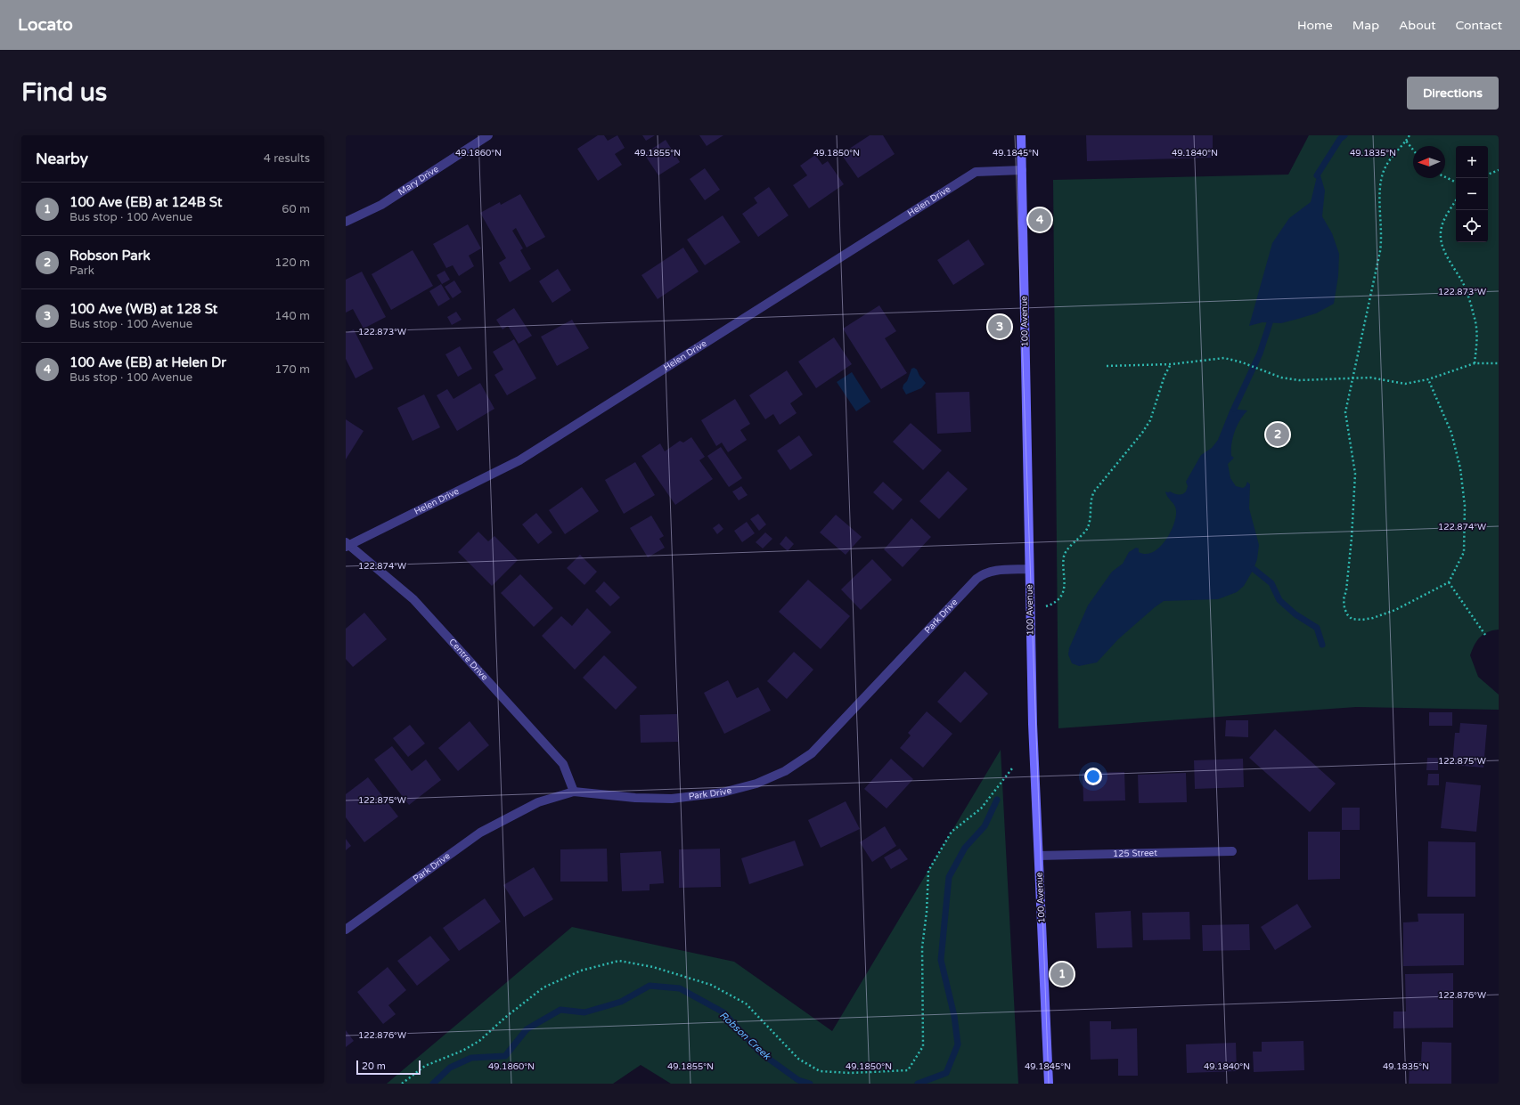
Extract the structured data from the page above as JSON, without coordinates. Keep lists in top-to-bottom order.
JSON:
{
  "streets": {
    "street": [
      "Mary Drive",
      "Helen Drive",
      "100 Avenue",
      "Park Drive",
      "Centre Drive",
      "125 Street"
    ]
  },
  "crossings": [
    ["Helen Drive", "100 Avenue"],
    ["Helen Drive", "Centre Drive"],
    ["100 Avenue", "Park Drive"],
    ["100 Avenue", "125 Street"],
    ["Park Drive", "Centre Drive"]
  ],
  "water": ["Robson Creek"],
  "scale_bar": "20 m",
  "north": "left",
  "page": {
    "header": "Locato",
    "nav": [
      "Home",
      "Map",
      "About",
      "Contact"
    ],
    "buttons": "Directions",
    "title": "Find us",
    "heading": ["Nearby", "4 results"],
    "map_buttons": ["+", "−"],
    "list": [
      {
        "mark": "1",
        "name": "100 Ave (EB) at 124B St",
        "note": "Bus stop · 100 Avenue",
        "value": "60 m"
      },
      {
        "mark": "2",
        "name": "Robson Park",
        "note": "Park",
        "value": "120 m"
      },
      {
        "mark": "3",
        "name": "100 Ave (WB) at 128 St",
        "note": "Bus stop · 100 Avenue",
        "value": "140 m"
      },
      {
        "mark": "4",
        "name": "100 Ave (EB) at Helen Dr",
        "note": "Bus stop · 100 Avenue",
        "value": "170 m"
      }
    ],
    "pins": [
      "4",
      "3",
      "2",
      "1"
    ],
    "scale": "20 m"
  },
  "coordinates": [
    "49.1860°N",
    "49.1855°N",
    "49.1850°N",
    "49.1845°N",
    "49.1840°N",
    "49.1835°N",
    "122.873°W",
    "122.874°W",
    "122.875°W",
    "122.876°W"
  ]
}
